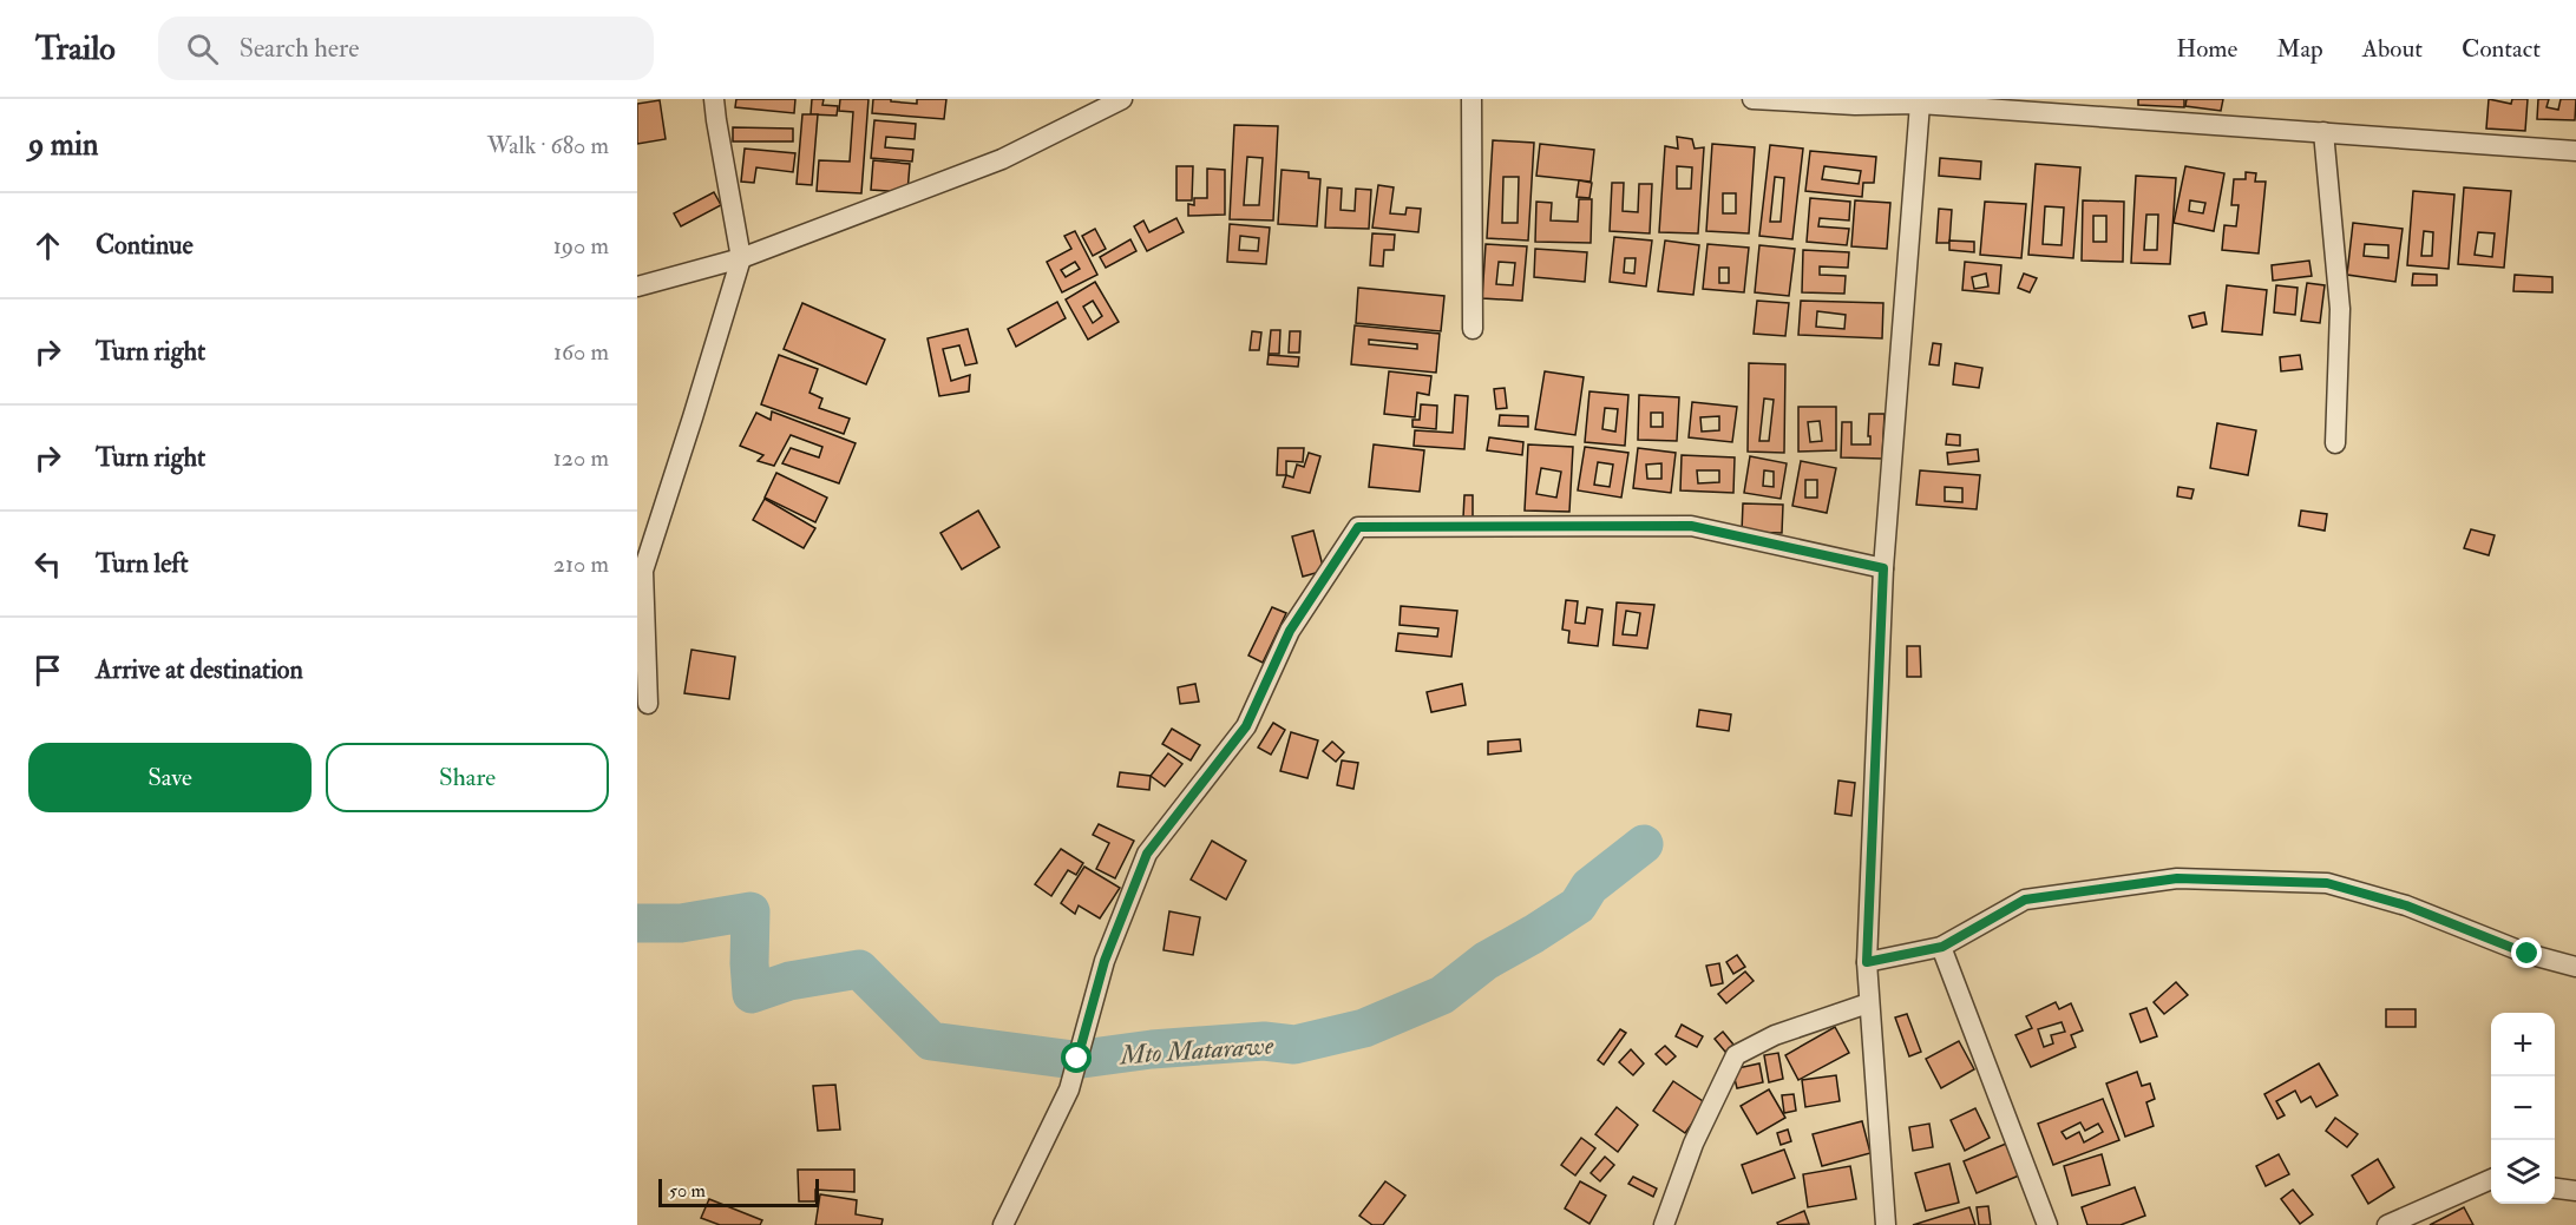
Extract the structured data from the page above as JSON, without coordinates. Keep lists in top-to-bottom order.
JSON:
{
  "water": ["Mto Matarawe"],
  "scale_bar": "50 m",
  "page": {
    "header": "Trailo",
    "search": "Search here",
    "nav": [
      "Home",
      "Map",
      "About",
      "Contact"
    ],
    "heading": ["9 min", "Walk · 680 m"],
    "list": [
      ["Continue", "190 m"],
      ["Turn right", "160 m"],
      ["Turn right", "120 m"],
      ["Turn left", "210 m"],
      "Arrive at destination"
    ],
    "buttons": ["Save", "Share"],
    "map_buttons": ["+", "−"],
    "scale": "50 m"
  }
}
